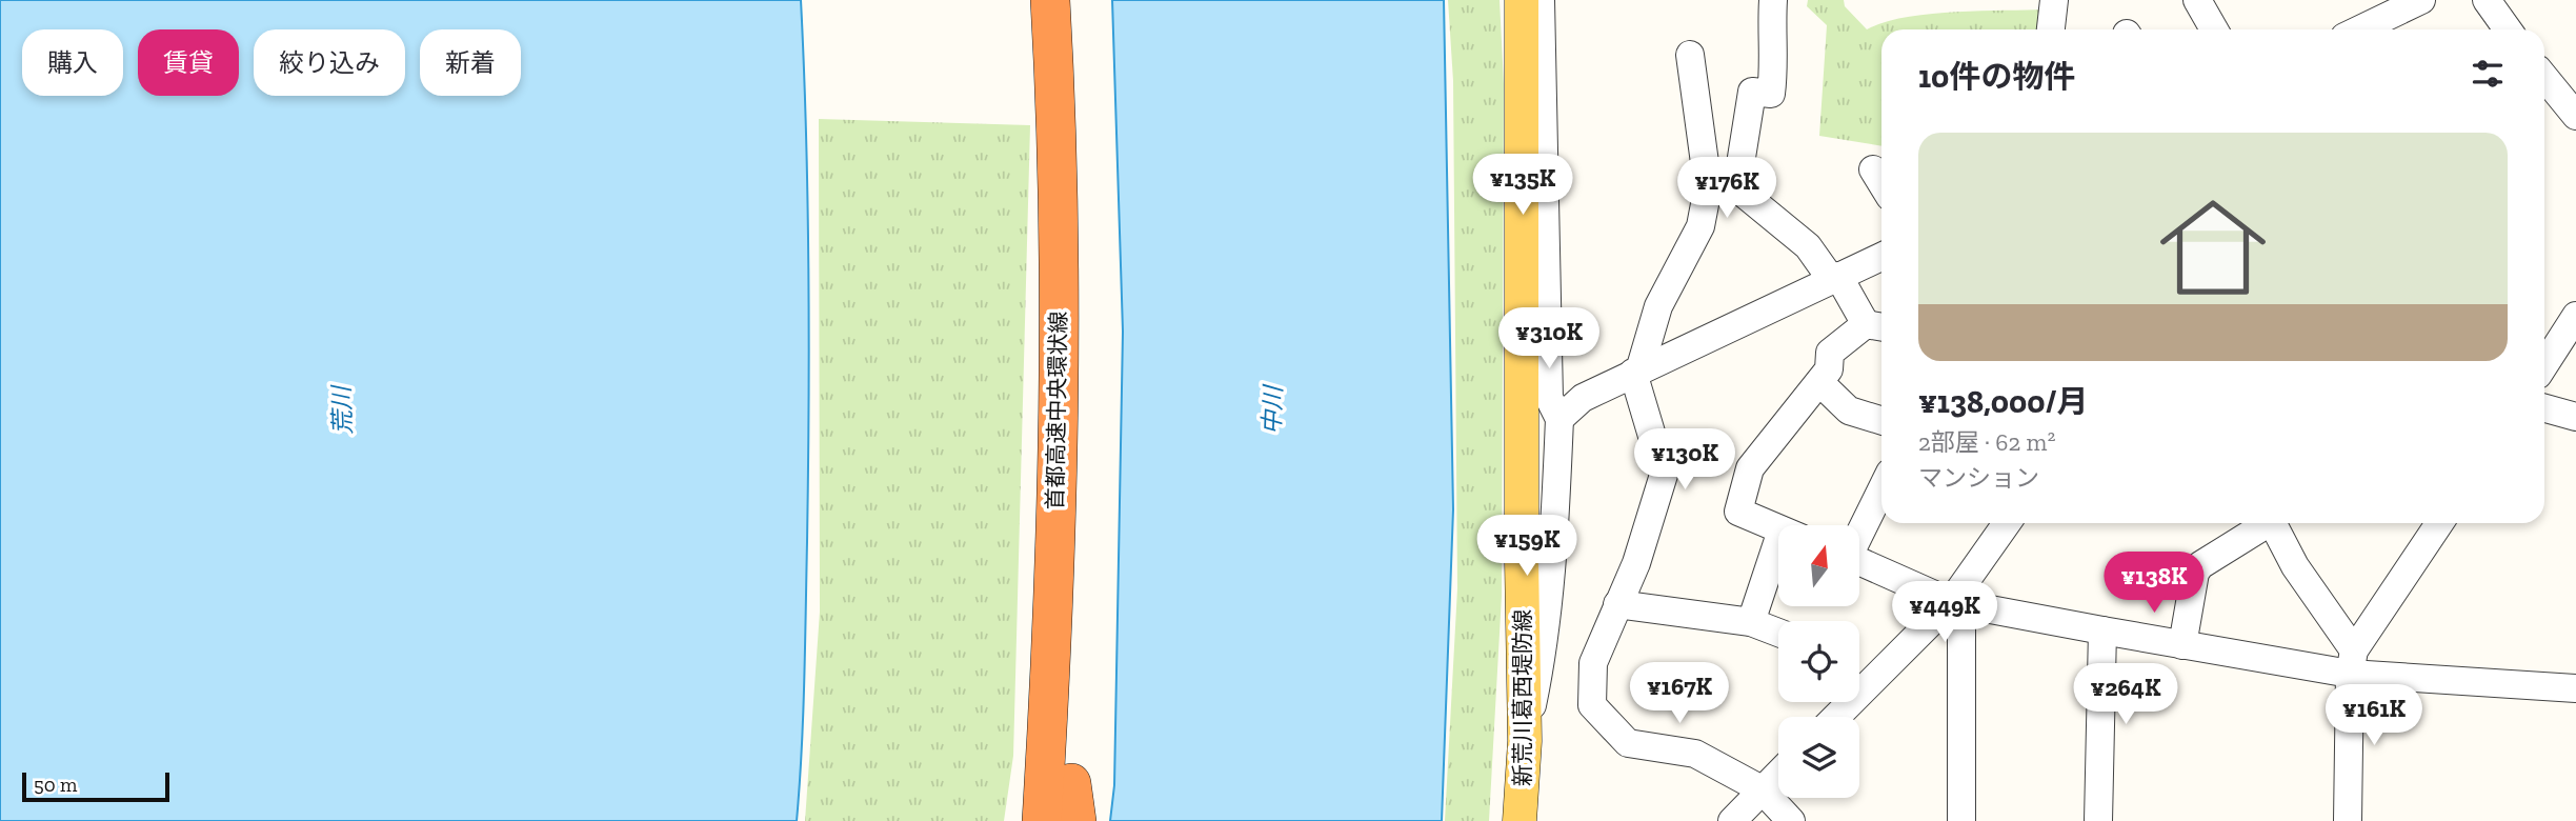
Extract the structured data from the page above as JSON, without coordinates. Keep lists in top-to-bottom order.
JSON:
{
  "streets": {
    "highway": ["首都高速中央環状線"],
    "main road": ["新荒川葛西堤防線"]
  },
  "water": ["荒川", "中川"],
  "scale_bar": "50 m",
  "north": "top",
  "page": {
    "chip": [
      "購入",
      "賃貸",
      "絞り込み",
      "新着"
    ],
    "heading": "10件の物件",
    "list": [
      {
        "name": "¥138,000/月",
        "note": "2部屋 · 62 m² · マンション"
      }
    ],
    "price": [
      "¥135K",
      "¥176K",
      "¥310K",
      "¥130K",
      "¥159K",
      "¥138K",
      "¥449K",
      "¥167K",
      "¥264K",
      "¥161K"
    ],
    "scale": "50 m"
  }
}
